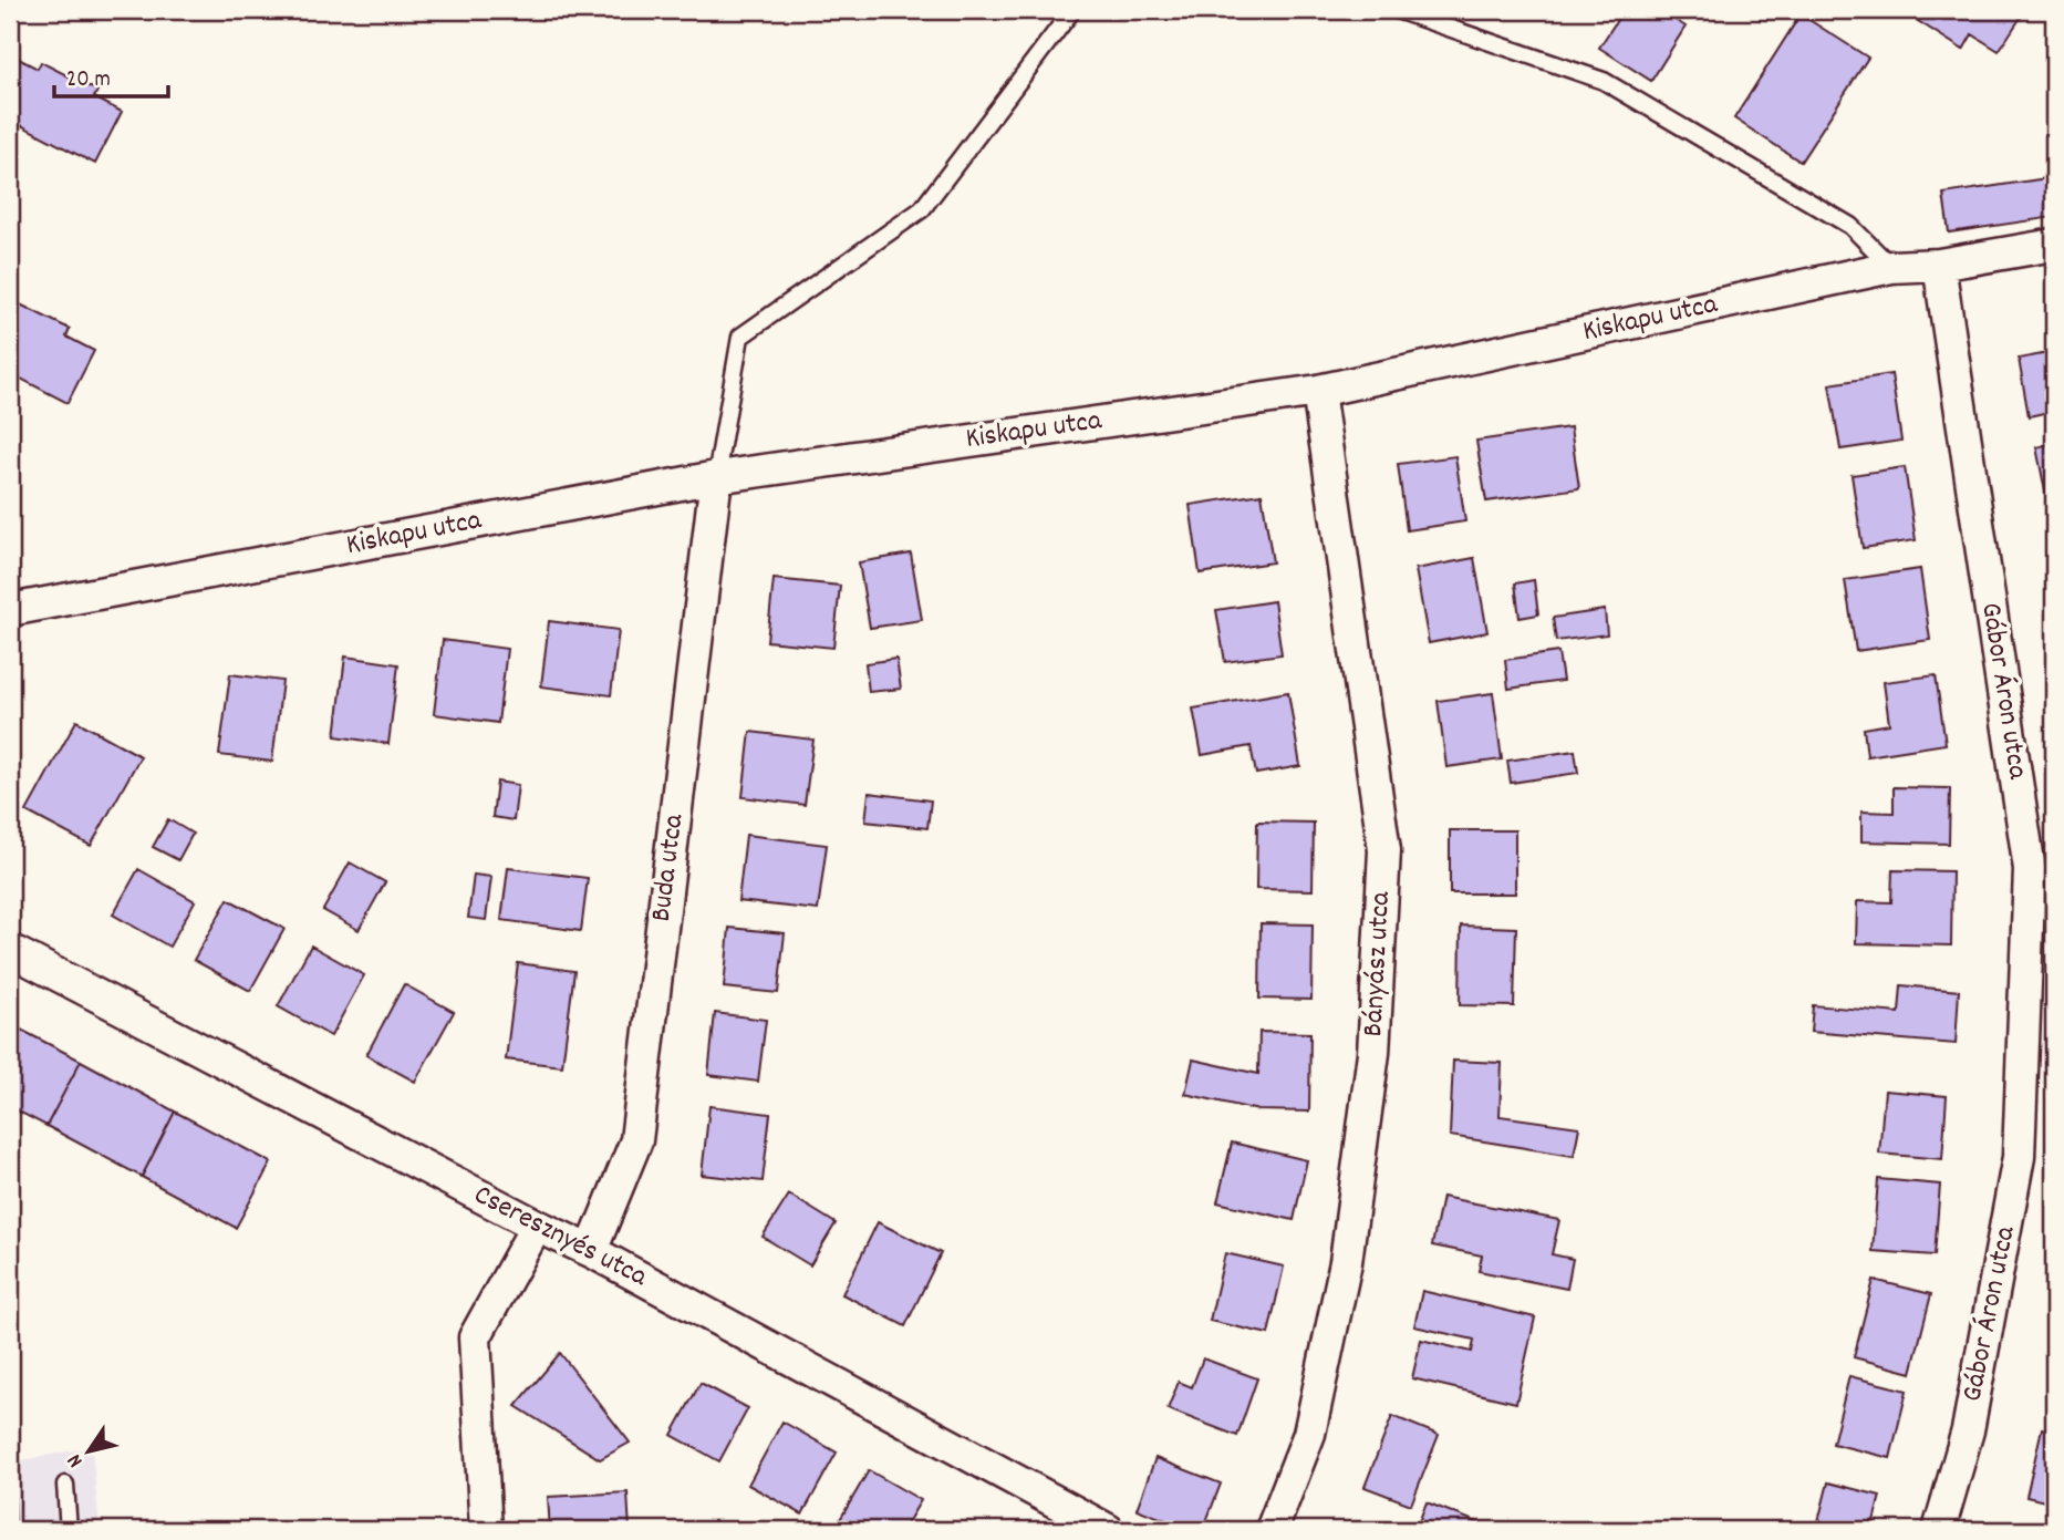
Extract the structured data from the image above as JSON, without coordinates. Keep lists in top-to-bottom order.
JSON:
{
  "streets": {
    "street": [
      "Kiskapu utca",
      "Gábor Áron utca",
      "Buda utca",
      "Bányász utca",
      "Cseresznyés utca"
    ]
  },
  "crossings": [
    ["Kiskapu utca", "Gábor Áron utca"],
    ["Kiskapu utca", "Buda utca"],
    ["Kiskapu utca", "Bányász utca"],
    ["Buda utca", "Cseresznyés utca"]
  ],
  "scale_bar": "20 m",
  "north": "bottom left"
}
